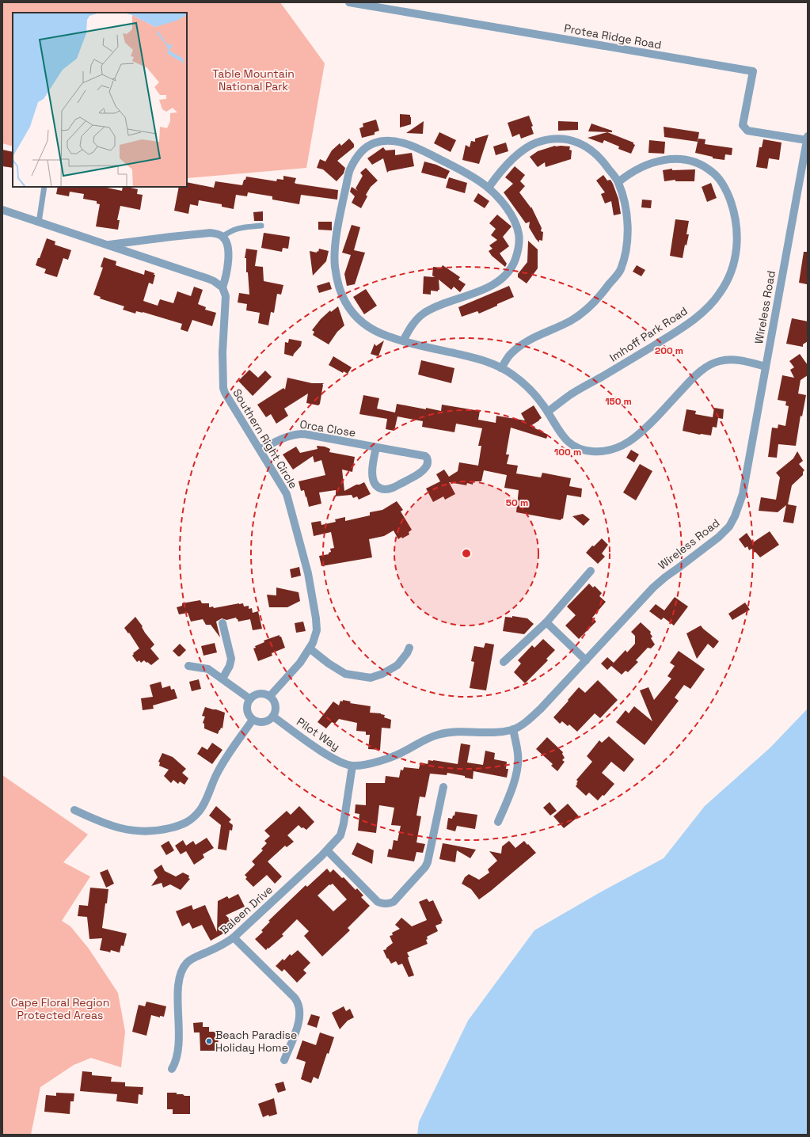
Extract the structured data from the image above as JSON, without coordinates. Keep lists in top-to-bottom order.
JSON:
{
  "streets": {
    "street": [
      "Protea Ridge Road",
      "Wireless Road",
      "Imhoff Park Road",
      "Orca Close",
      "Southern Right Circle",
      "Pilot Way",
      "Baleen Drive"
    ]
  },
  "crossings": [
    ["Protea Ridge Road", "Wireless Road"],
    ["Wireless Road", "Pilot Way"],
    ["Wireless Road", "Baleen Drive"],
    ["Orca Close", "Southern Right Circle"],
    ["Southern Right Circle", "Pilot Way"],
    ["Pilot Way", "Baleen Drive"]
  ],
  "parks": ["Table Mountain National Park", "Cape Floral Region Protected Areas"],
  "places": ["Beach Paradise Holiday Home"],
  "rings": [
    "200 m",
    "150 m",
    "100 m",
    "50 m"
  ]
}
